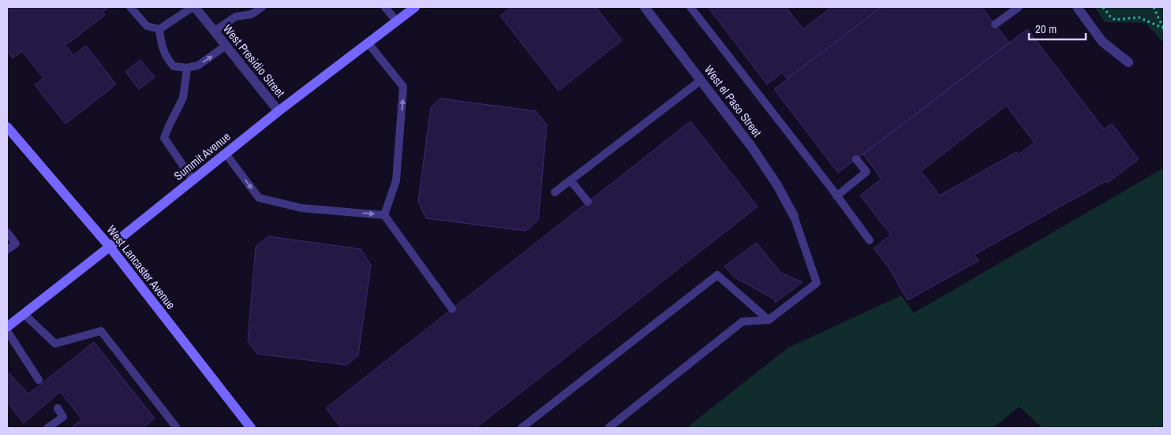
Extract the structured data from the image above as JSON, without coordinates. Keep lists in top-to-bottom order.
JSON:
{
  "streets": {
    "main road": ["Summit Avenue", "West Lancaster Avenue"],
    "street": ["West Presidio Street", "West el Paso Street"]
  },
  "crossings": [
    ["West Presidio Street", "Summit Avenue"],
    ["Summit Avenue", "West Lancaster Avenue"]
  ],
  "scale_bar": "20 m"
}
